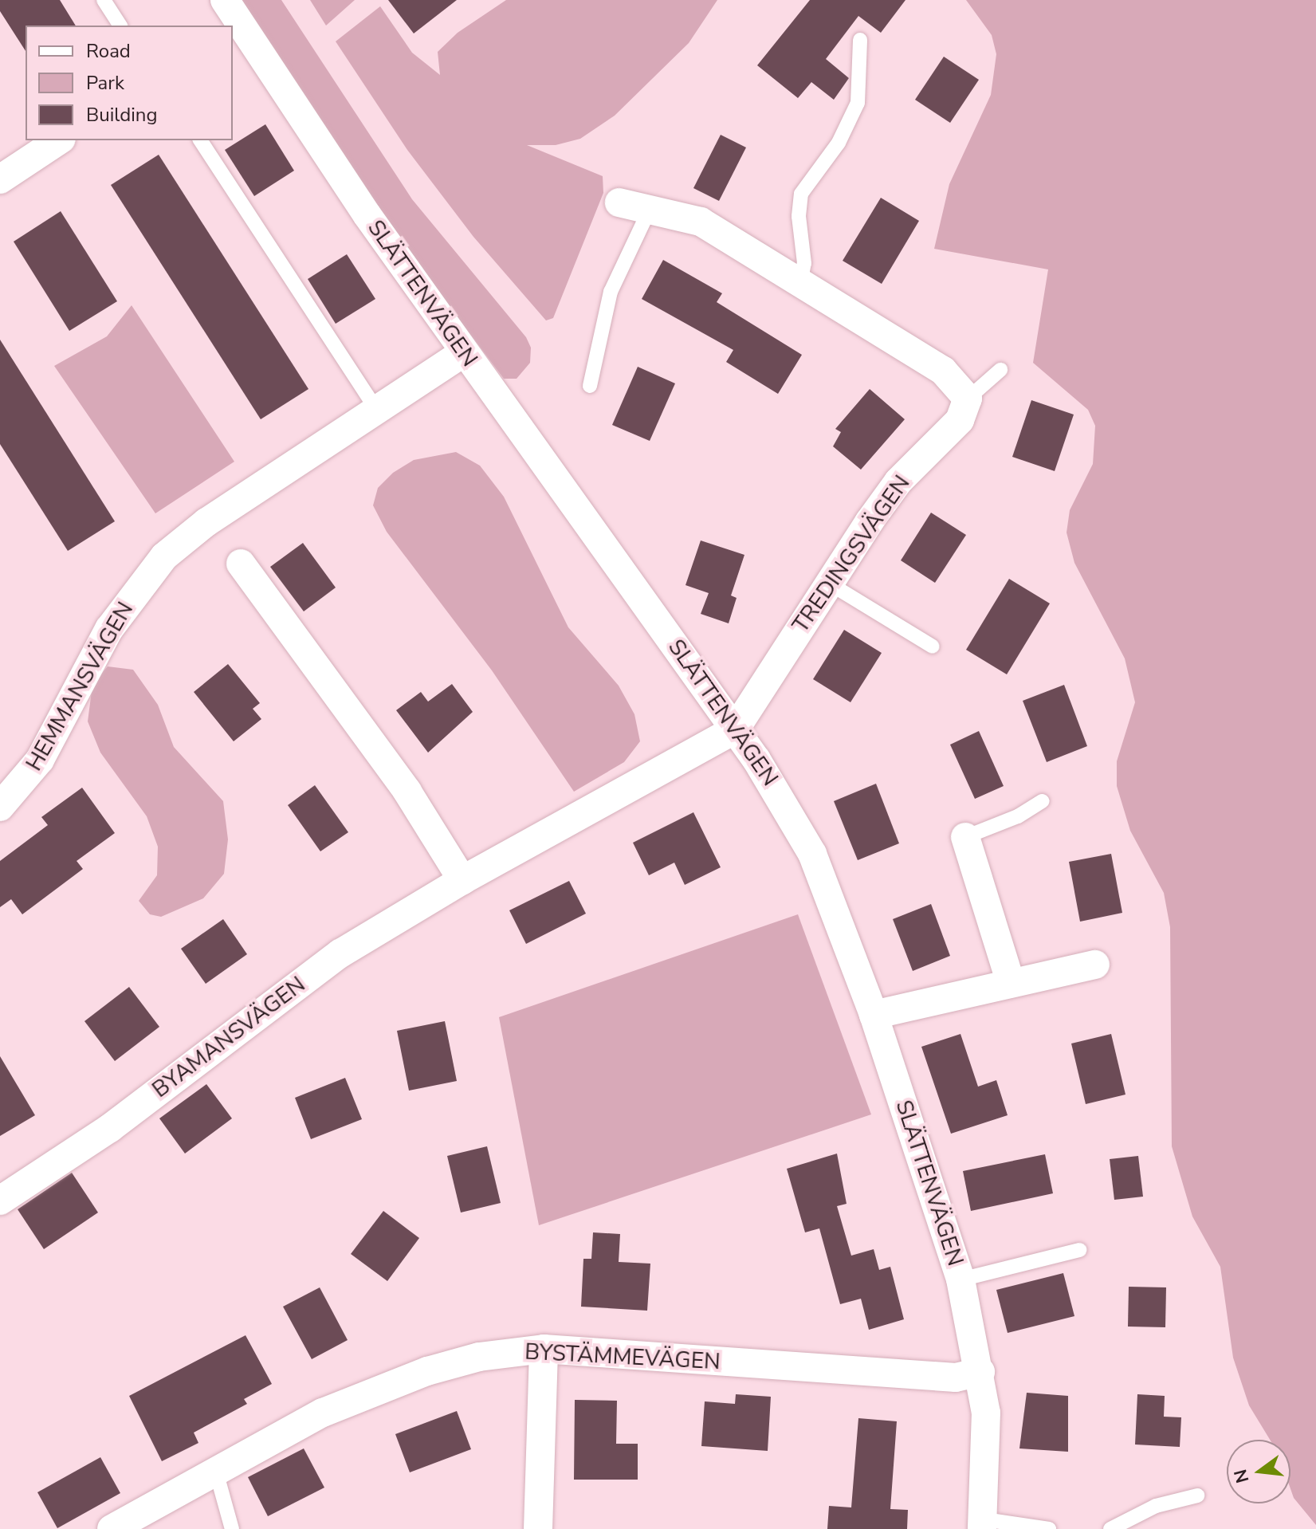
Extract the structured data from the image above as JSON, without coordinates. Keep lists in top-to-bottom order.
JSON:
{
  "streets": {
    "street": [
      "SLÄTTENVÄGEN",
      "TREDINGSVÄGEN",
      "HEMMANSVÄGEN",
      "BYAMANSVÄGEN",
      "BYSTÄMMEVÄGEN"
    ]
  },
  "crossings": [
    ["SLÄTTENVÄGEN", "TREDINGSVÄGEN"],
    ["SLÄTTENVÄGEN", "HEMMANSVÄGEN"],
    ["SLÄTTENVÄGEN", "BYAMANSVÄGEN"],
    ["SLÄTTENVÄGEN", "BYSTÄMMEVÄGEN"],
    ["TREDINGSVÄGEN", "BYAMANSVÄGEN"]
  ],
  "legend": ["Road", "Park", "Building"],
  "north": "left"
}
